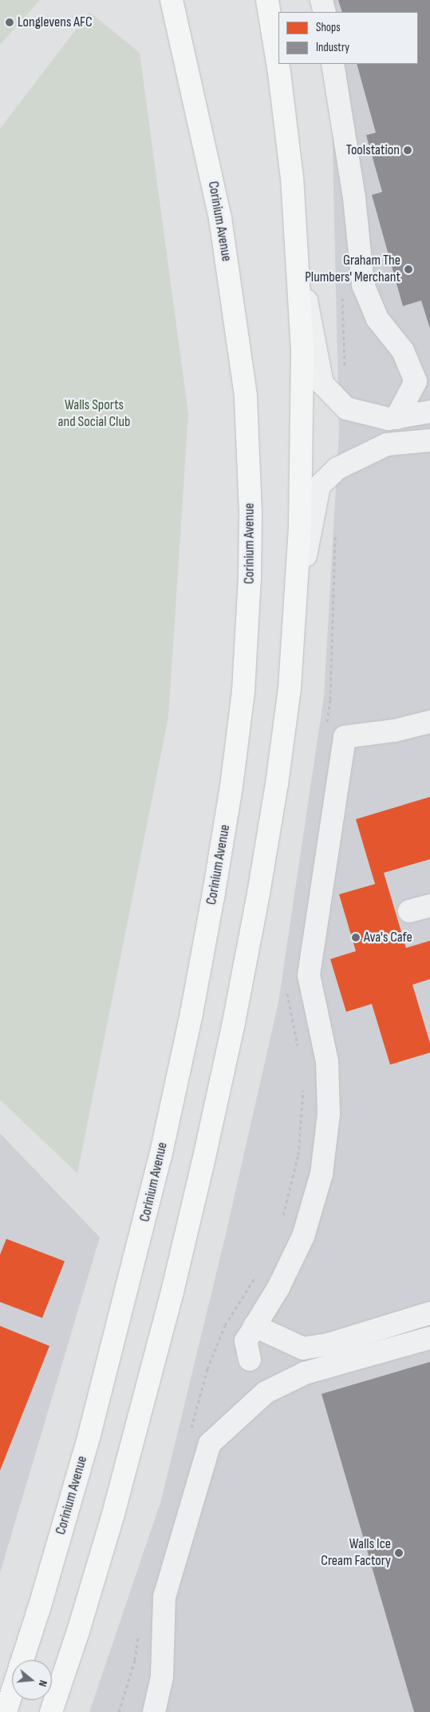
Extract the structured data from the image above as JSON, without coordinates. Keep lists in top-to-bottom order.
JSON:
{
  "streets": {
    "highway": ["Corinium Avenue"]
  },
  "parks": ["Walls Sports and Social Club"],
  "places": [
    "Longlevens AFC",
    "Toolstation",
    "Graham The Plumbers' Merchant",
    "Ava's Cafe",
    "Walls Ice Cream Factory"
  ],
  "legend": ["Shops", "Industry"],
  "north": "right"
}
